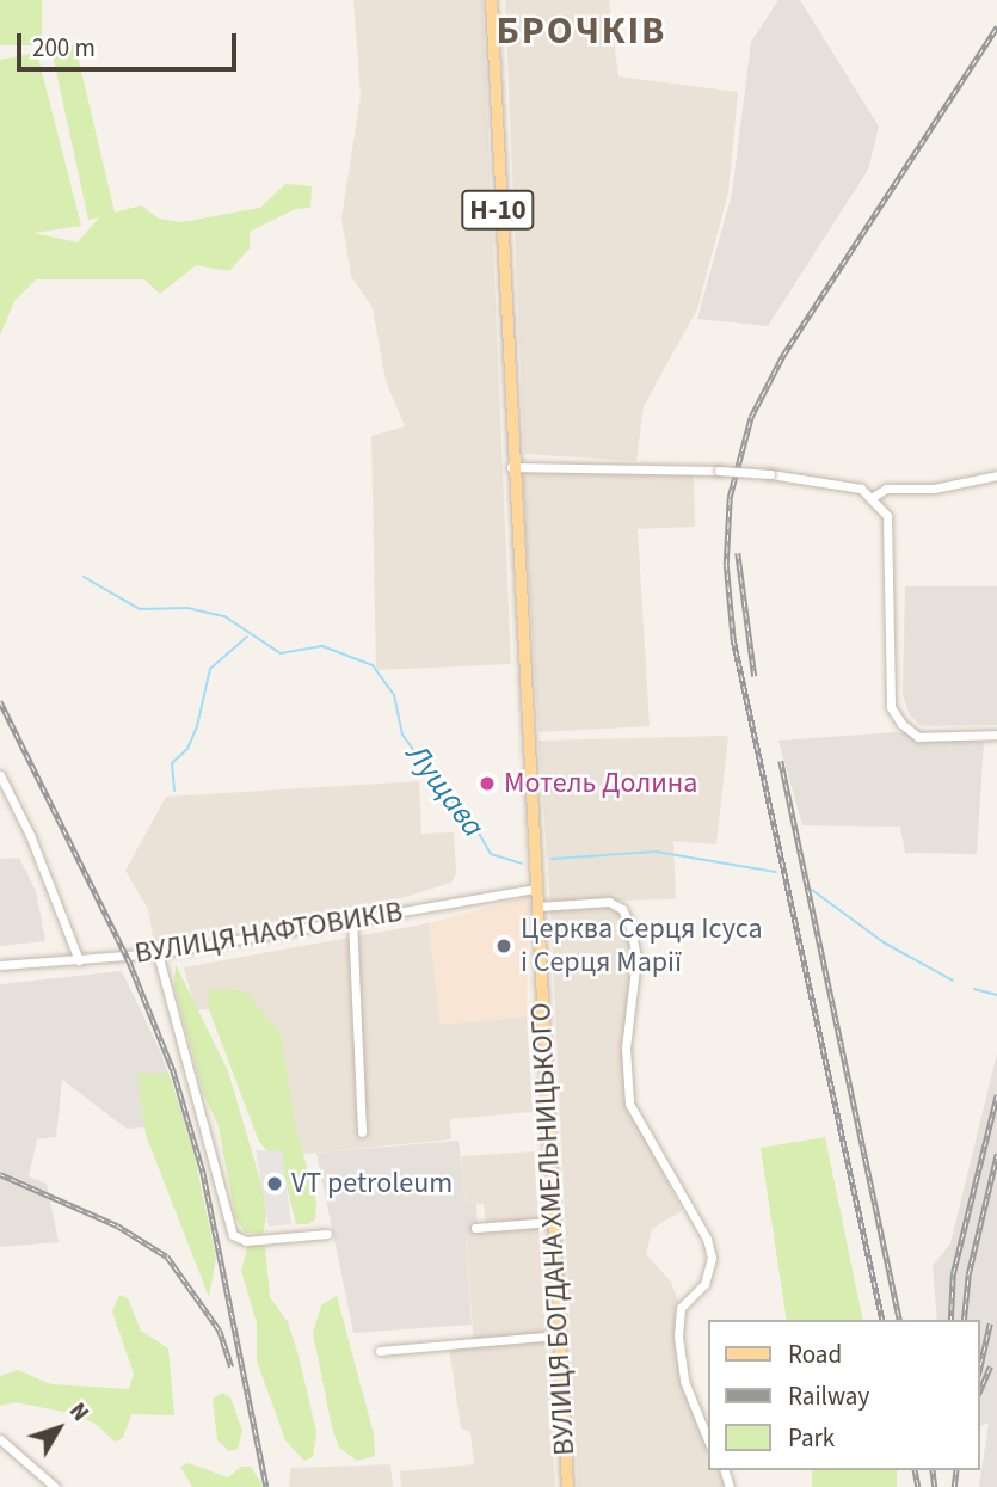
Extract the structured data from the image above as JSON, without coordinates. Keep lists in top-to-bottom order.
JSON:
{
  "streets": {
    "main road": ["Н-10", "ВУЛИЦЯ БОГДАНА ХМЕЛЬНИЦЬКОГО"],
    "street": ["ВУЛИЦЯ НАФТОВИКІВ"]
  },
  "crossings": [
    ["ВУЛИЦЯ НАФТОВИКІВ", "ВУЛИЦЯ БОГДАНА ХМЕЛЬНИЦЬКОГО"]
  ],
  "districts": ["БРОЧКІВ"],
  "water": ["Лущава"],
  "places": ["Мотель Долина", "Церква Серця Ісуса і Серця Марії", "VT petroleum"],
  "legend": ["Road", "Railway", "Park"],
  "scale_bar": "200 m",
  "north": "top right"
}
